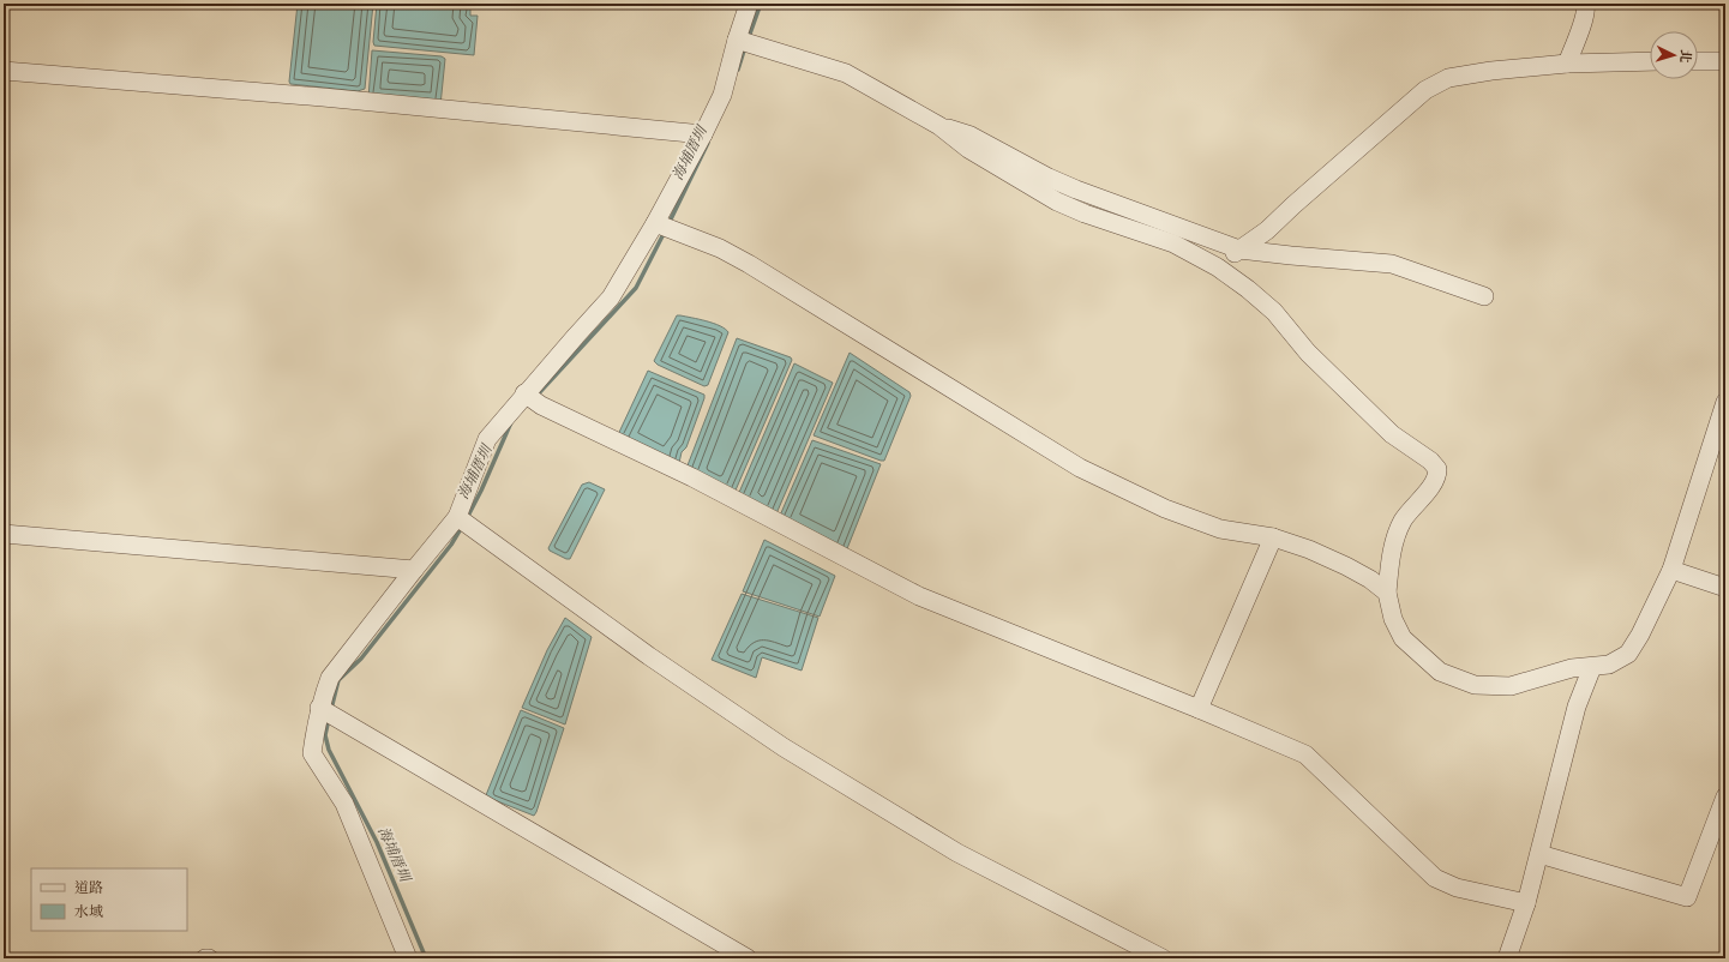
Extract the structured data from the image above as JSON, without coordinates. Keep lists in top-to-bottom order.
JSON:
{
  "water": ["海埔厝圳"],
  "legend": ["道路", "水域"],
  "north": "right"
}
